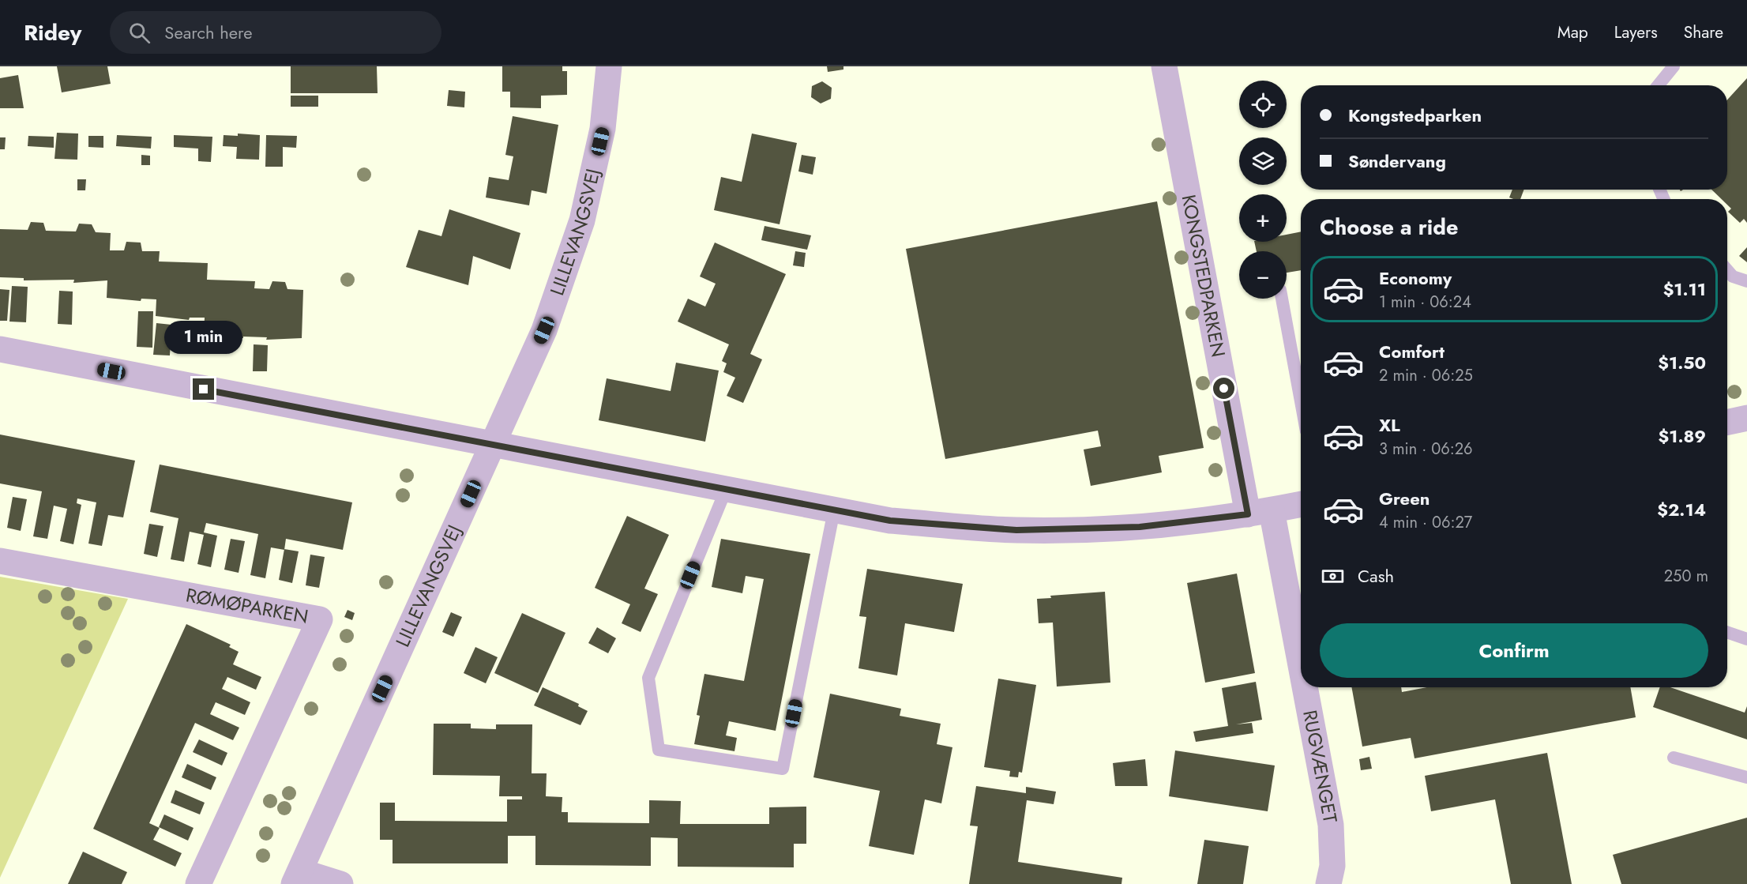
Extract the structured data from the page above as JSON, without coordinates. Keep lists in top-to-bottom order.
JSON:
{
  "streets": {
    "street": [
      "LILLEVANGSVEJ",
      "KONGSTEDPARKEN",
      "RØMØPARKEN",
      "RUGVÆNGET"
    ]
  },
  "crossings": [
    ["KONGSTEDPARKEN", "RUGVÆNGET"]
  ],
  "page": {
    "header": "Ridey",
    "search": "Search here",
    "nav": ["Map", "Layers", "Share"],
    "map_buttons": ["+", "−"],
    "banner": ["Kongstedparken", "Søndervang"],
    "heading": "Choose a ride",
    "list": [
      {
        "name": "Economy",
        "note": "1 min · 06:24",
        "value": "$1.11"
      },
      {
        "name": "Comfort",
        "note": "2 min · 06:25",
        "value": "$1.50"
      },
      {
        "name": "XL",
        "note": "3 min · 06:26",
        "value": "$1.89"
      },
      {
        "name": "Green",
        "note": "4 min · 06:27",
        "value": "$2.14"
      }
    ],
    "bubble": "1 min",
    "pay": ["Cash", "250 m"],
    "buttons": "Confirm"
  }
}
